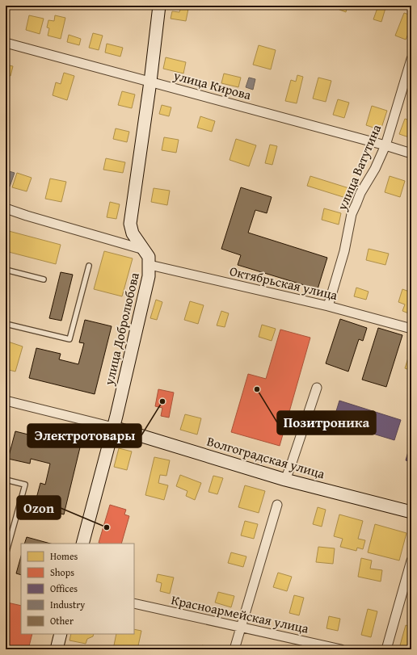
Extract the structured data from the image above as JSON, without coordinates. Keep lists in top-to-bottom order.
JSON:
{
  "streets": {
    "street": [
      "улица Кирова",
      "улица Ватутина",
      "Октябрьская улица",
      "улица Добролюбова",
      "Волгоградская улица",
      "Красноармейская улица"
    ]
  },
  "crossings": [
    ["улица Кирова", "улица Ватутина"],
    ["улица Кирова", "улица Добролюбова"],
    ["улица Ватутина", "Октябрьская улица"],
    ["Октябрьская улица", "улица Добролюбова"],
    ["улица Добролюбова", "Волгоградская улица"]
  ],
  "places": ["Позитроника", "Электротовары", "Ozon"],
  "legend": [
    "Homes",
    "Shops",
    "Offices",
    "Industry",
    "Other"
  ]
}
